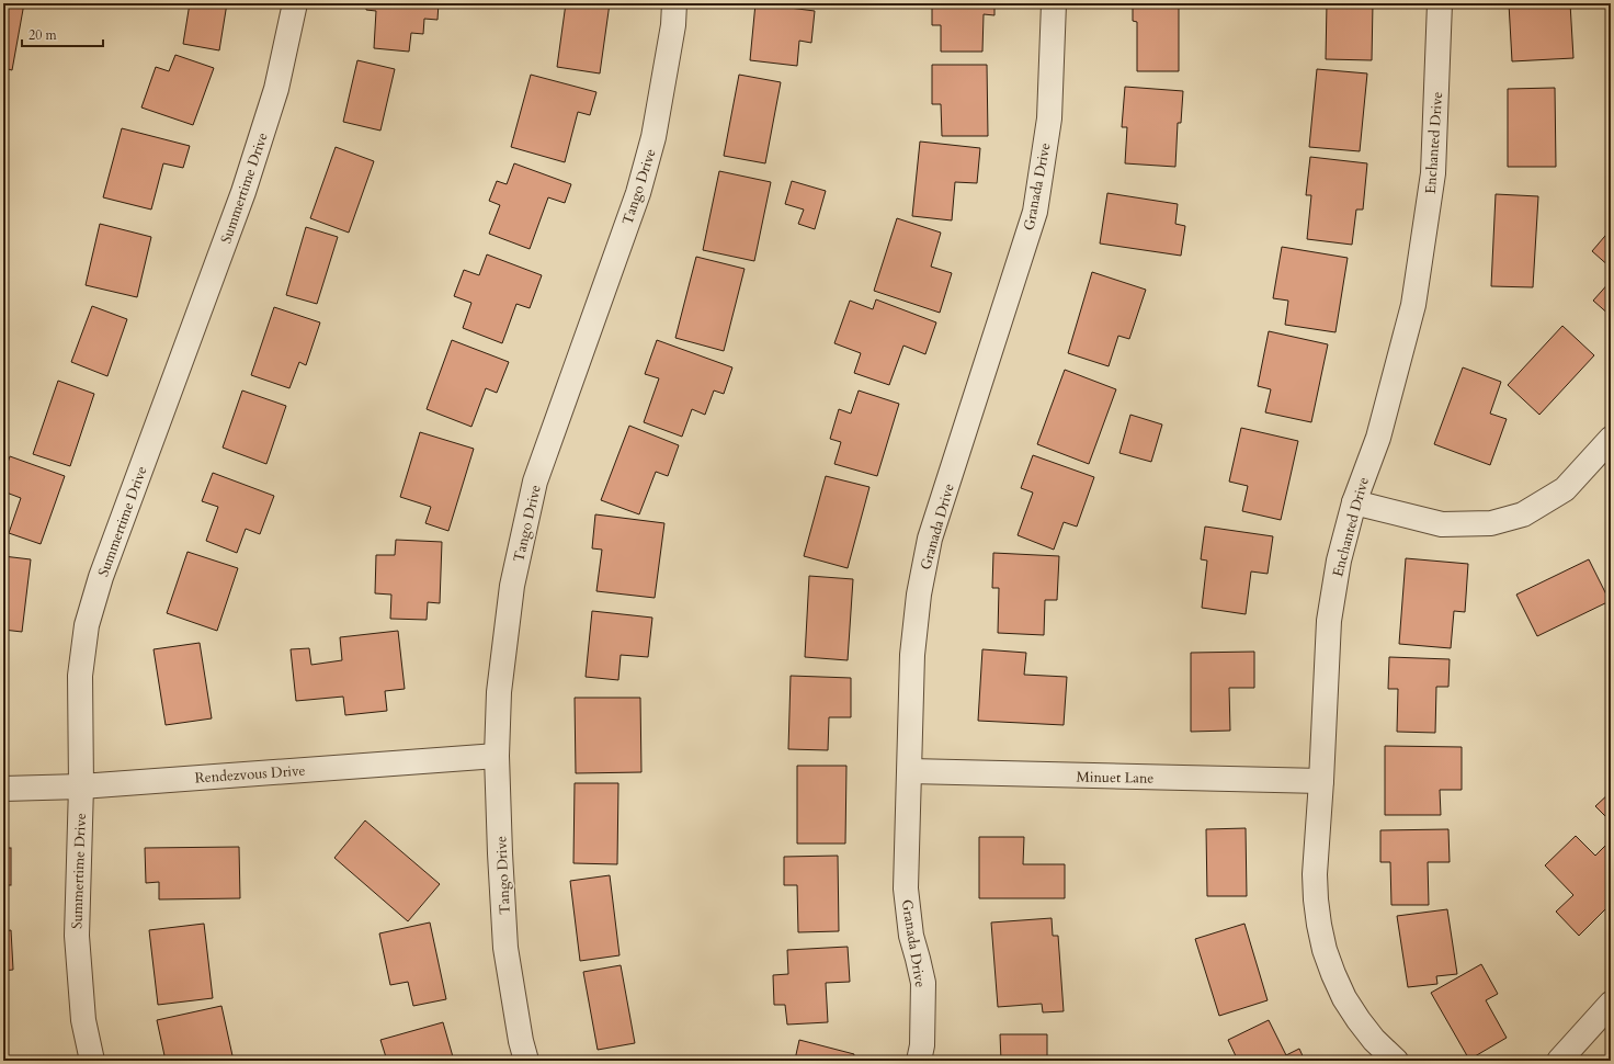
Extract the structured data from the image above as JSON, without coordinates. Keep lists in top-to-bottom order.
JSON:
{
  "streets": {
    "street": [
      "Enchanted Drive",
      "Tango Drive",
      "Granada Drive",
      "Summertime Drive",
      "Rendezvous Drive",
      "Minuet Lane"
    ]
  },
  "crossings": [
    ["Enchanted Drive", "Minuet Lane"],
    ["Tango Drive", "Rendezvous Drive"],
    ["Granada Drive", "Minuet Lane"],
    ["Summertime Drive", "Rendezvous Drive"]
  ],
  "scale_bar": "20 m"
}
